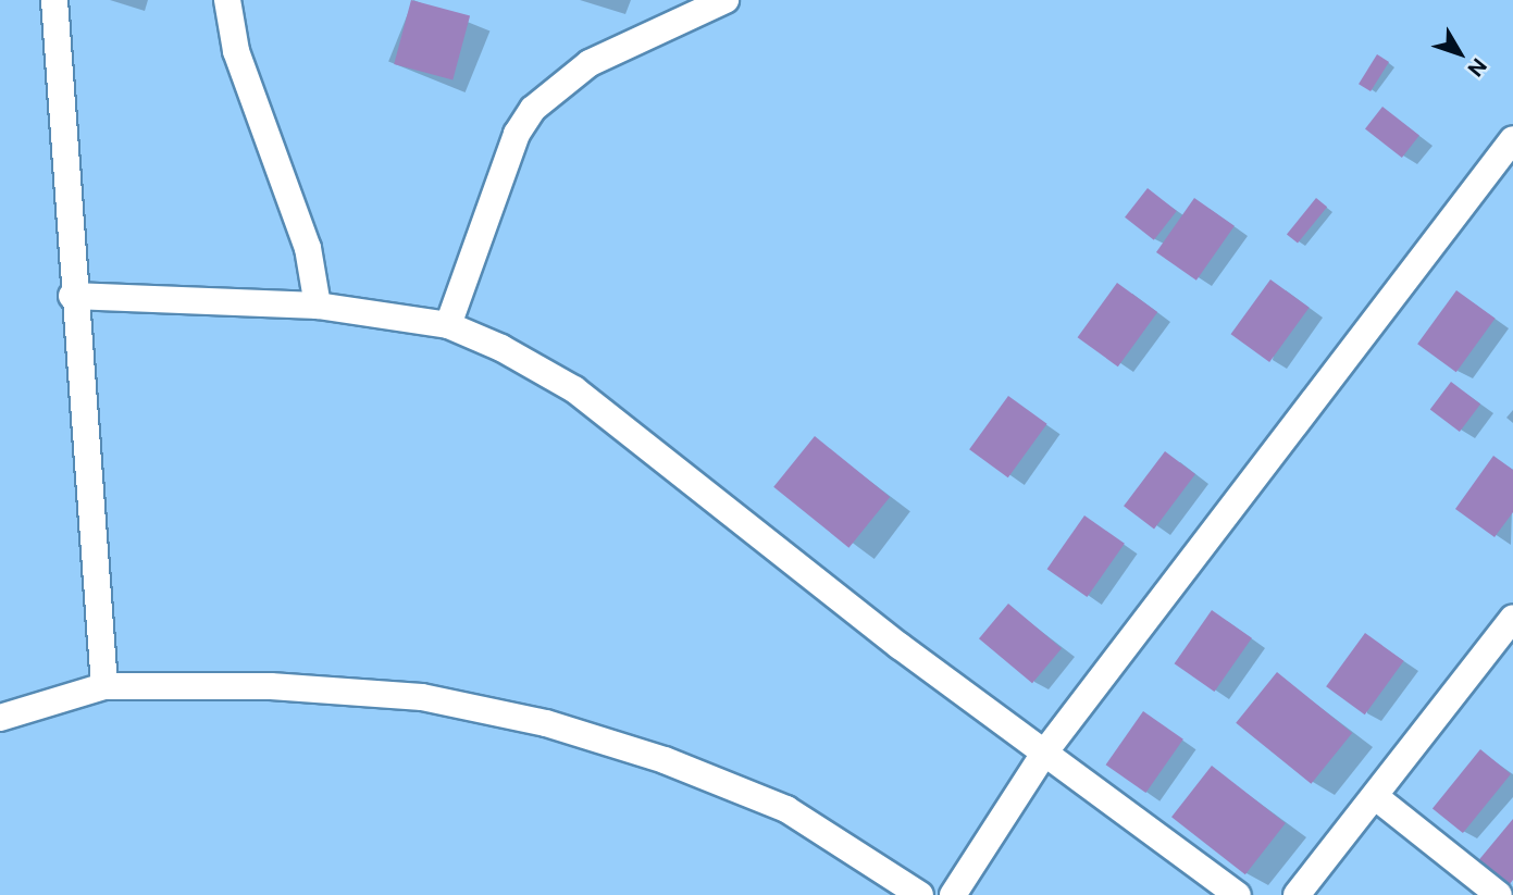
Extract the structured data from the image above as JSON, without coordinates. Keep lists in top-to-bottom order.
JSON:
{
  "north": "bottom right"
}
